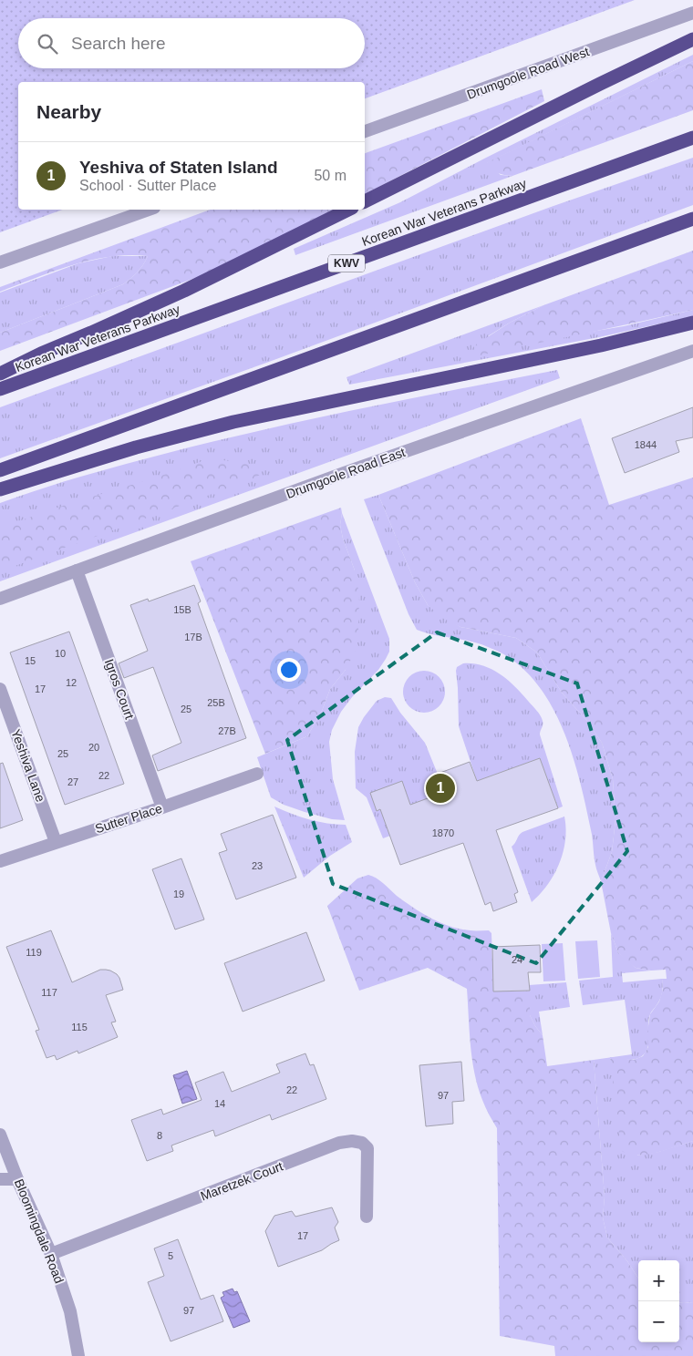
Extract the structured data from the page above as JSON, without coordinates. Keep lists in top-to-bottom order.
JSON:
{
  "streets": {
    "highway": ["Korean War Veterans Parkway", "KWV"],
    "street": [
      "Drumgoole Road West",
      "Drumgoole Road East",
      "Igros Court",
      "Yeshiva Lane",
      "Sutter Place",
      "Maretzek Court",
      "Bloomingdale Road"
    ]
  },
  "crossings": [
    ["Drumgoole Road East", "Igros Court"],
    ["Igros Court", "Sutter Place"],
    ["Yeshiva Lane", "Sutter Place"],
    ["Maretzek Court", "Bloomingdale Road"]
  ],
  "house_numbers": [
    "1844",
    "15B",
    "17B",
    "10",
    "15",
    "12",
    "17",
    "25B",
    "25",
    "27B",
    "20",
    "25",
    "22",
    "27",
    "1870",
    "23",
    "19",
    "119",
    "24",
    "117",
    "115",
    "22",
    "97",
    "14",
    "8",
    "17",
    "5",
    "97"
  ],
  "page": {
    "search": "Search here",
    "heading": "Nearby",
    "list": [
      {
        "mark": "1",
        "name": "Yeshiva of Staten Island",
        "note": "School · Sutter Place",
        "value": "50 m"
      }
    ],
    "pins": "1",
    "map_buttons": ["+", "−"]
  }
}
